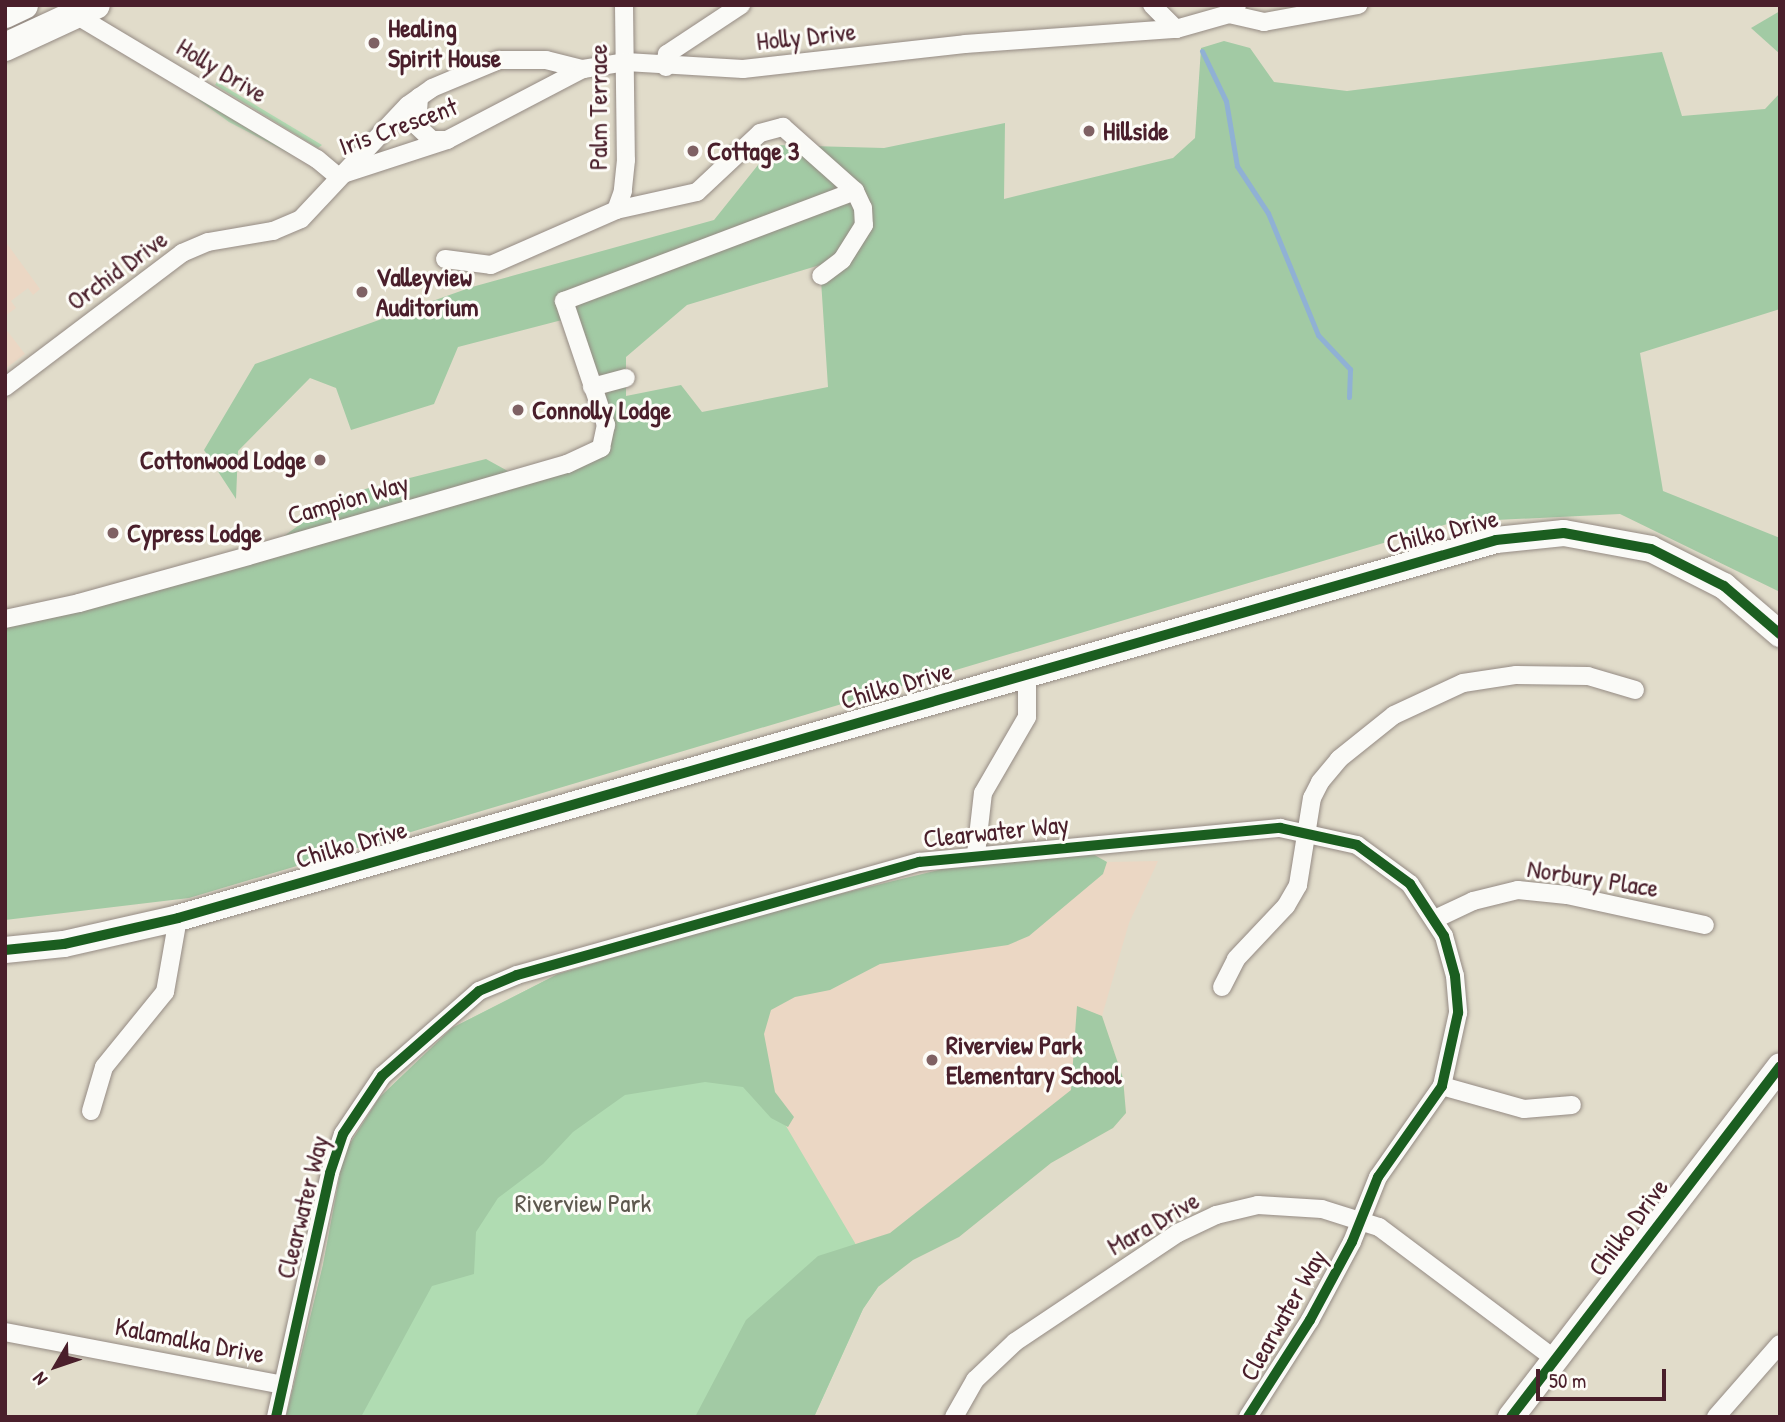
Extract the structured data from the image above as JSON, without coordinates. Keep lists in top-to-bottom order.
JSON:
{
  "streets": {
    "street": [
      "Holly Drive",
      "Palm Terrace",
      "Iris Crescent",
      "Orchid Drive",
      "Campion Way",
      "Chilko Drive",
      "Clearwater Way",
      "Norbury Place",
      "Mara Drive",
      "Kalamalka Drive"
    ]
  },
  "crossings": [
    ["Holly Drive", "Palm Terrace"],
    ["Holly Drive", "Iris Crescent"],
    ["Holly Drive", "Orchid Drive"],
    ["Palm Terrace", "Iris Crescent"],
    ["Iris Crescent", "Orchid Drive"],
    ["Chilko Drive", "Mara Drive"],
    ["Clearwater Way", "Norbury Place"],
    ["Clearwater Way", "Mara Drive"],
    ["Clearwater Way", "Kalamalka Drive"]
  ],
  "parks": ["Riverview Park"],
  "places": [
    "Healing Spirit House",
    "Hillside",
    "Cottage 3",
    "Valleyview Auditorium",
    "Connolly Lodge",
    "Cottonwood Lodge",
    "Cypress Lodge",
    "Riverview Park Elementary School"
  ],
  "scale_bar": "50 m",
  "north": "bottom left"
}
